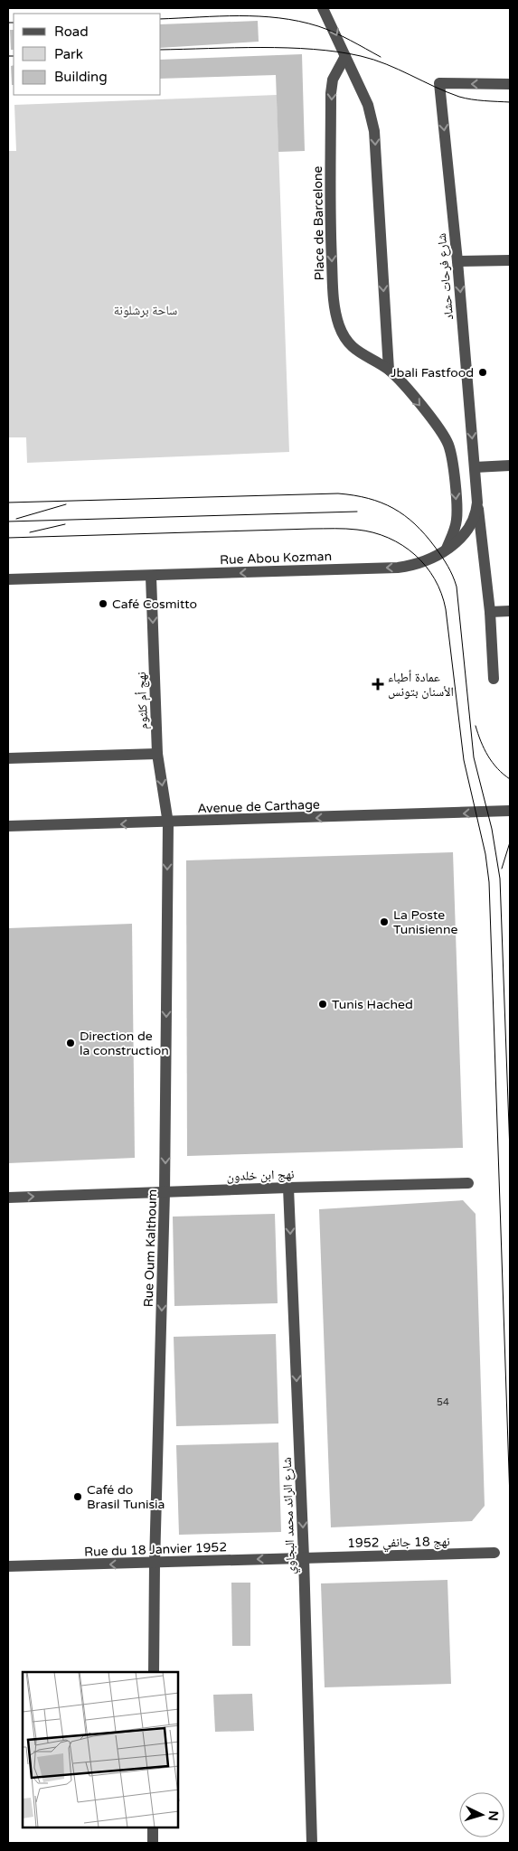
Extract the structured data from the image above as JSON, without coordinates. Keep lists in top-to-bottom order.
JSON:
{
  "streets": {
    "street": [
      "Place de Barcelone",
      "شارع فرحات حشاد",
      "Rue Abou Kozman",
      "نهج أم كلثوم",
      "Avenue de Carthage",
      "نهج ابن خلدون",
      "Rue Oum Kalthoum",
      "شارع الرائد محمد البجاوي",
      "نهج 18 جانفي 1952",
      "Rue du 18 Janvier 1952"
    ]
  },
  "crossings": [
    ["Place de Barcelone", "Rue Abou Kozman"],
    ["شارع فرحات حشاد", "Rue Abou Kozman"],
    ["Rue Abou Kozman", "نهج أم كلثوم"],
    ["نهج أم كلثوم", "Avenue de Carthage"],
    ["نهج أم كلثوم", "Rue Oum Kalthoum"],
    ["Avenue de Carthage", "Rue Oum Kalthoum"],
    ["نهج ابن خلدون", "Rue Oum Kalthoum"],
    ["نهج ابن خلدون", "شارع الرائد محمد البجاوي"],
    ["Rue Oum Kalthoum", "Rue du 18 Janvier 1952"],
    ["شارع الرائد محمد البجاوي", "نهج 18 جانفي 1952"],
    ["شارع الرائد محمد البجاوي", "Rue du 18 Janvier 1952"],
    ["نهج 18 جانفي 1952", "Rue du 18 Janvier 1952"]
  ],
  "one_way": [
    "Rue Abou Kozman",
    "نهج أم كلثوم",
    "Avenue de Carthage",
    "Rue Oum Kalthoum",
    "شارع الرائد محمد البجاوي",
    "Rue du 18 Janvier 1952"
  ],
  "parks": ["ساحة برشلونة"],
  "places": {
    "other": [
      "Jbali Fastfood",
      "Café Cosmitto",
      "La Poste Tunisienne",
      "Tunis Hached",
      "Direction de la construction",
      "Café do Brasil Tunisia"
    ],
    "health": ["عمادة أطباء الأسنان بتونس"]
  },
  "house_numbers": ["54"],
  "legend": ["Road", "Park", "Building"],
  "north": "right"
}
